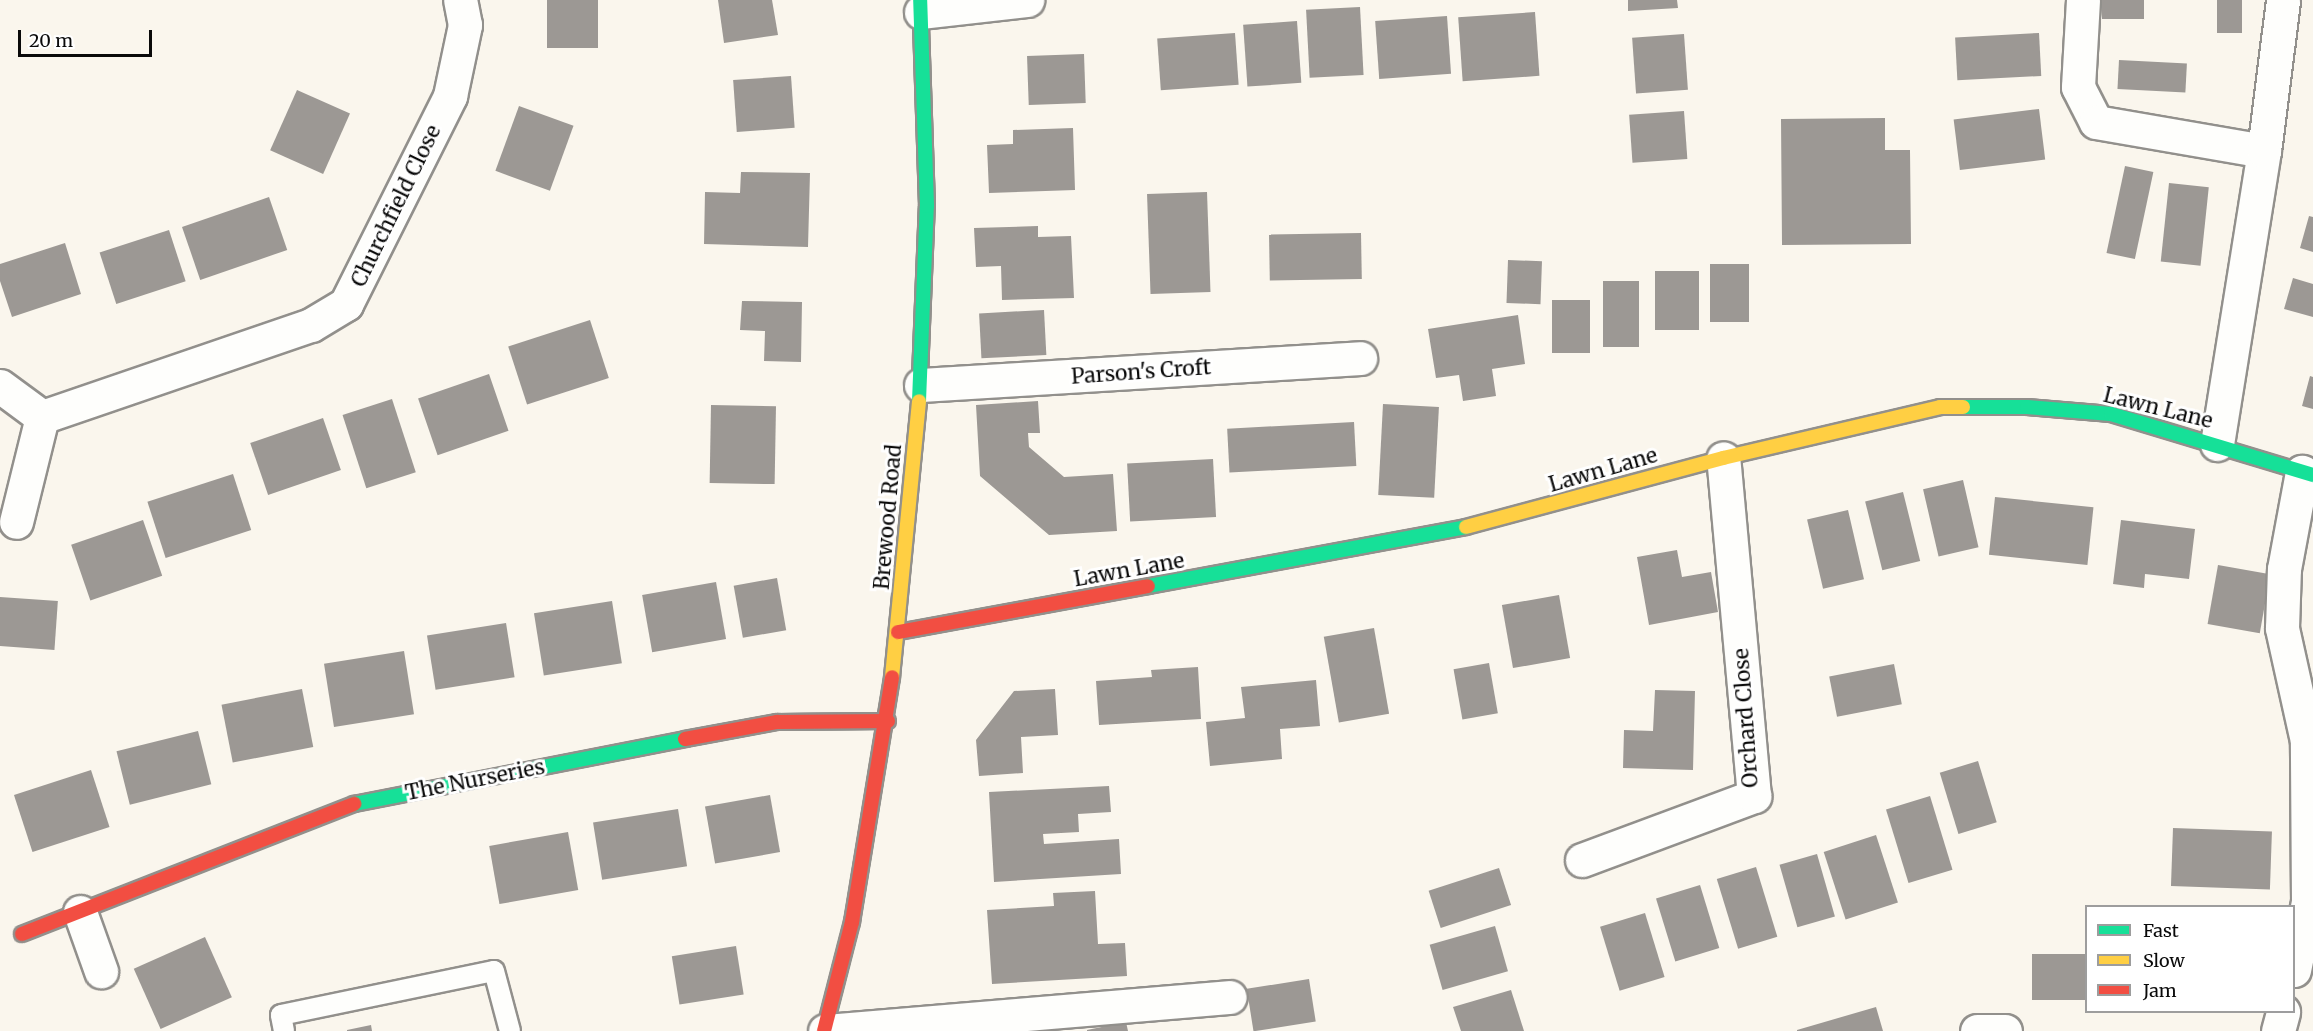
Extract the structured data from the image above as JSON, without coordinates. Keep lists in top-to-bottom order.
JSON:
{
  "streets": {
    "street": [
      "Churchfield Close",
      "Parson's Croft",
      "Lawn Lane",
      "Brewood Road",
      "Orchard Close",
      "The Nurseries"
    ]
  },
  "crossings": [
    ["Parson's Croft", "Brewood Road"],
    ["Lawn Lane", "Brewood Road"],
    ["Lawn Lane", "Orchard Close"],
    ["Brewood Road", "The Nurseries"]
  ],
  "legend": ["Fast", "Slow", "Jam"],
  "scale_bar": "20 m"
}
